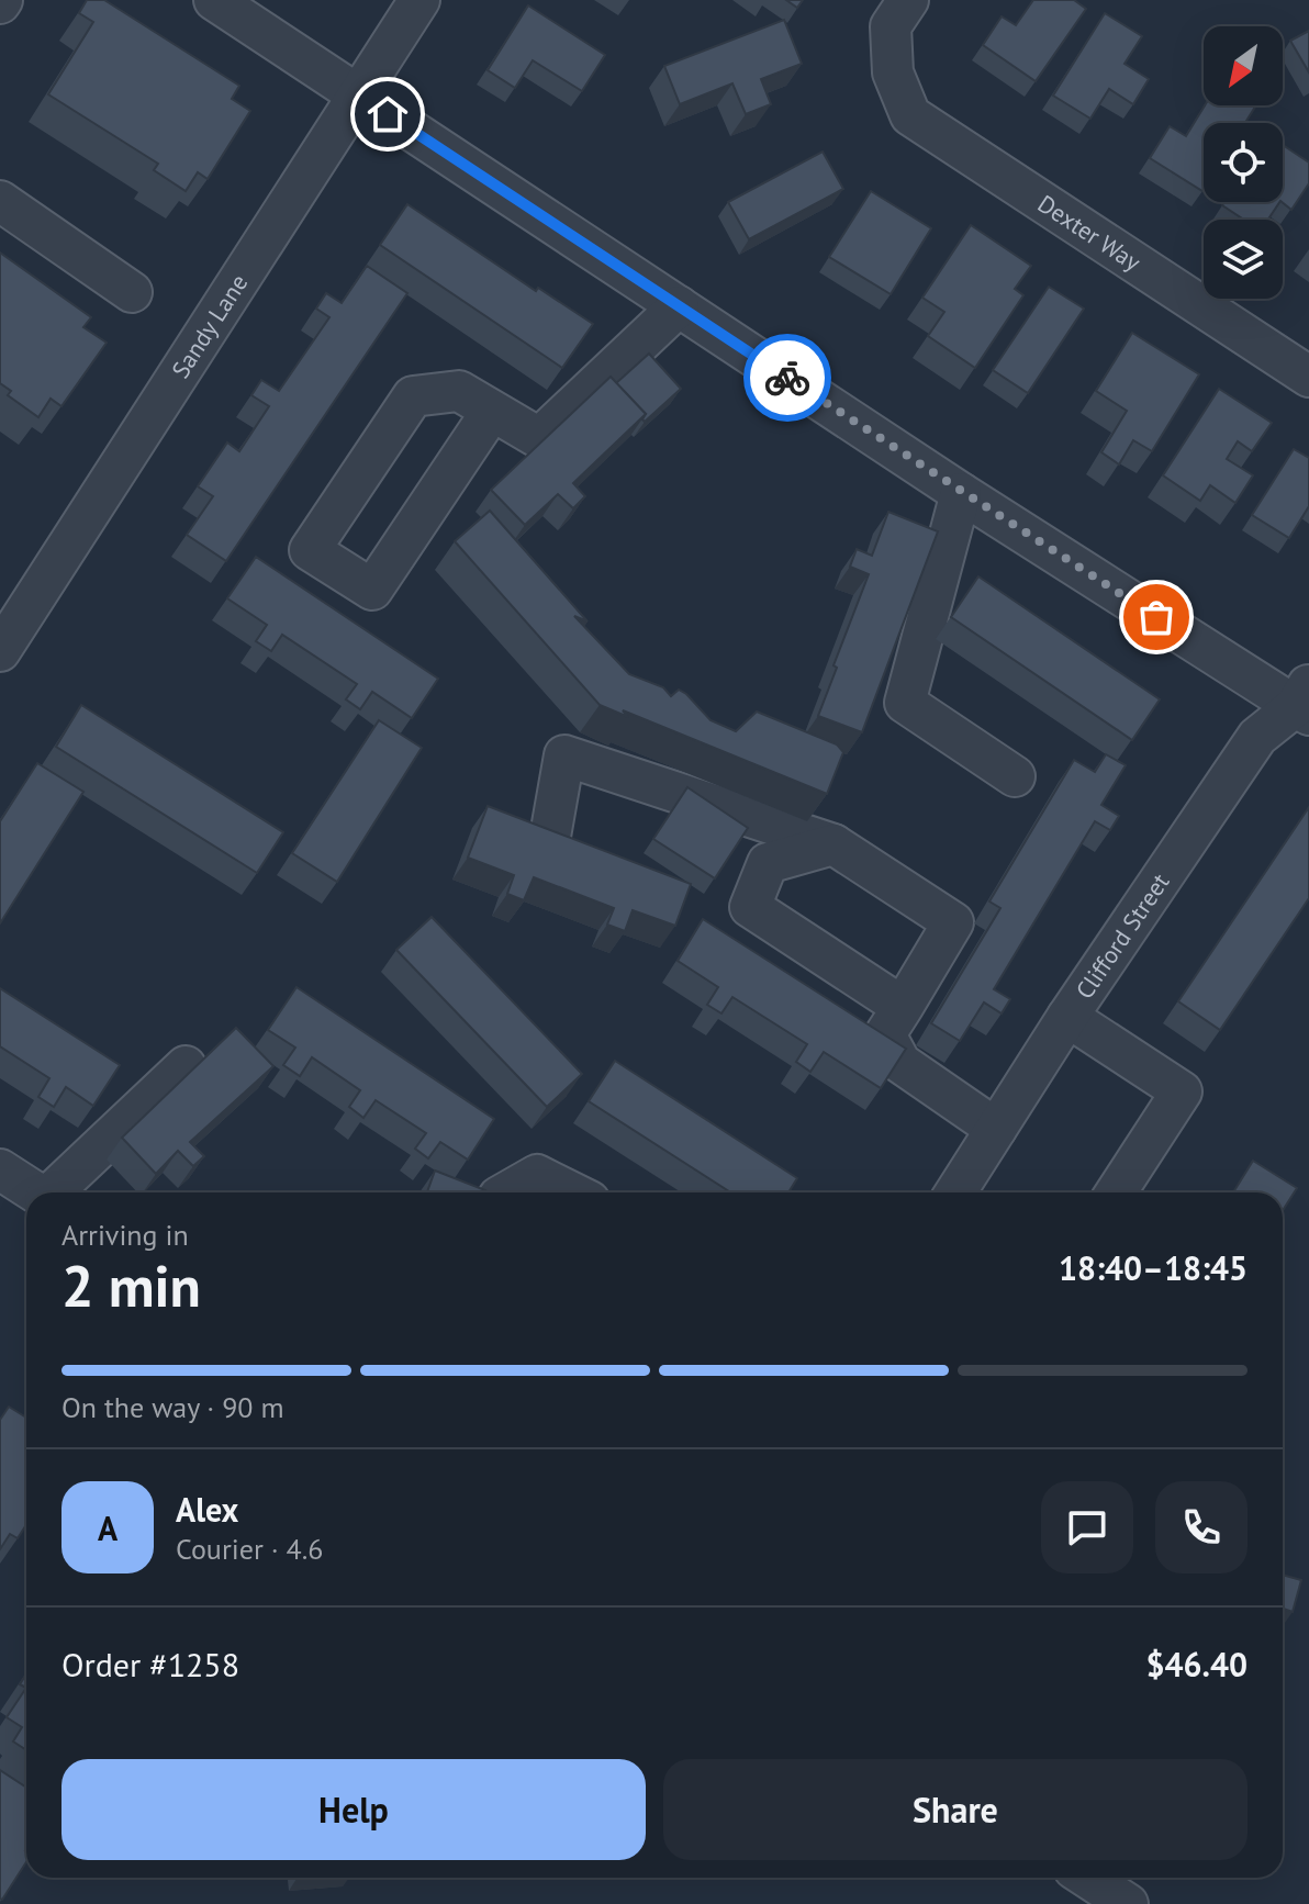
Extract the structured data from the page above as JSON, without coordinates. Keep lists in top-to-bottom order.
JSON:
{
  "streets": {
    "street": ["Dexter Way", "Sandy Lane", "Clifford Street"]
  },
  "north": "bottom left",
  "page": {
    "heading": ["2 min", "Arriving in", "18:40–18:45"],
    "panel": [
      "Alex",
      "Courier · 4.6",
      "Order #1258",
      "$46.40"
    ],
    "bar": "On the way · 90 m",
    "round": "A",
    "buttons": ["Help", "Share"]
  }
}
